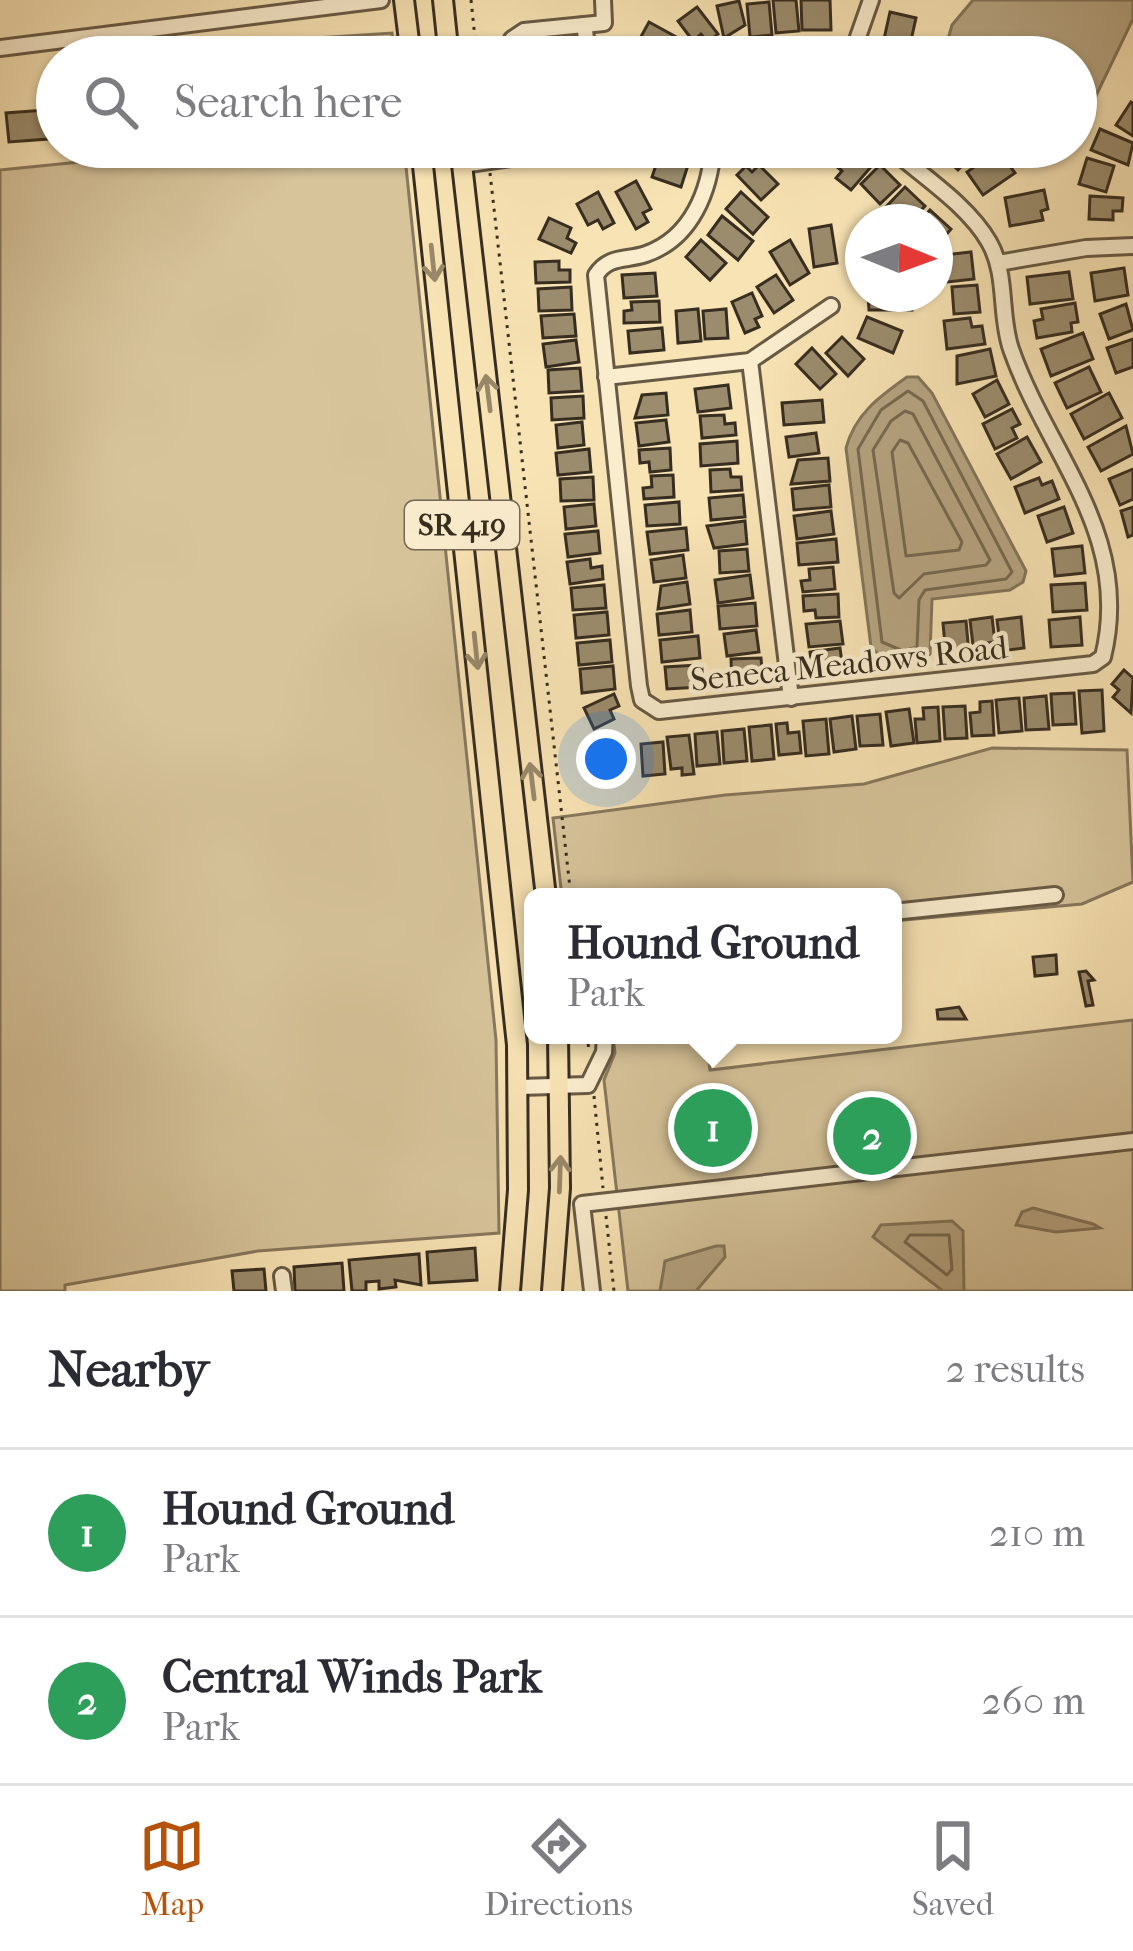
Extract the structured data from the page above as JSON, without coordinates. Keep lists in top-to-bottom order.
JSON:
{
  "streets": {
    "main road": ["SR 419"],
    "street": ["Seneca Meadows Road"]
  },
  "north": "right",
  "page": {
    "search": "Search here",
    "popup": ["Hound Ground", "Park"],
    "pins": ["1", "2"],
    "heading": ["Nearby", "2 results"],
    "list": [
      {
        "mark": "1",
        "name": "Hound Ground",
        "note": "Park",
        "value": "210 m"
      },
      {
        "mark": "2",
        "name": "Central Winds Park",
        "note": "Park",
        "value": "260 m"
      }
    ],
    "nav": ["Map", "Directions", "Saved"]
  }
}
